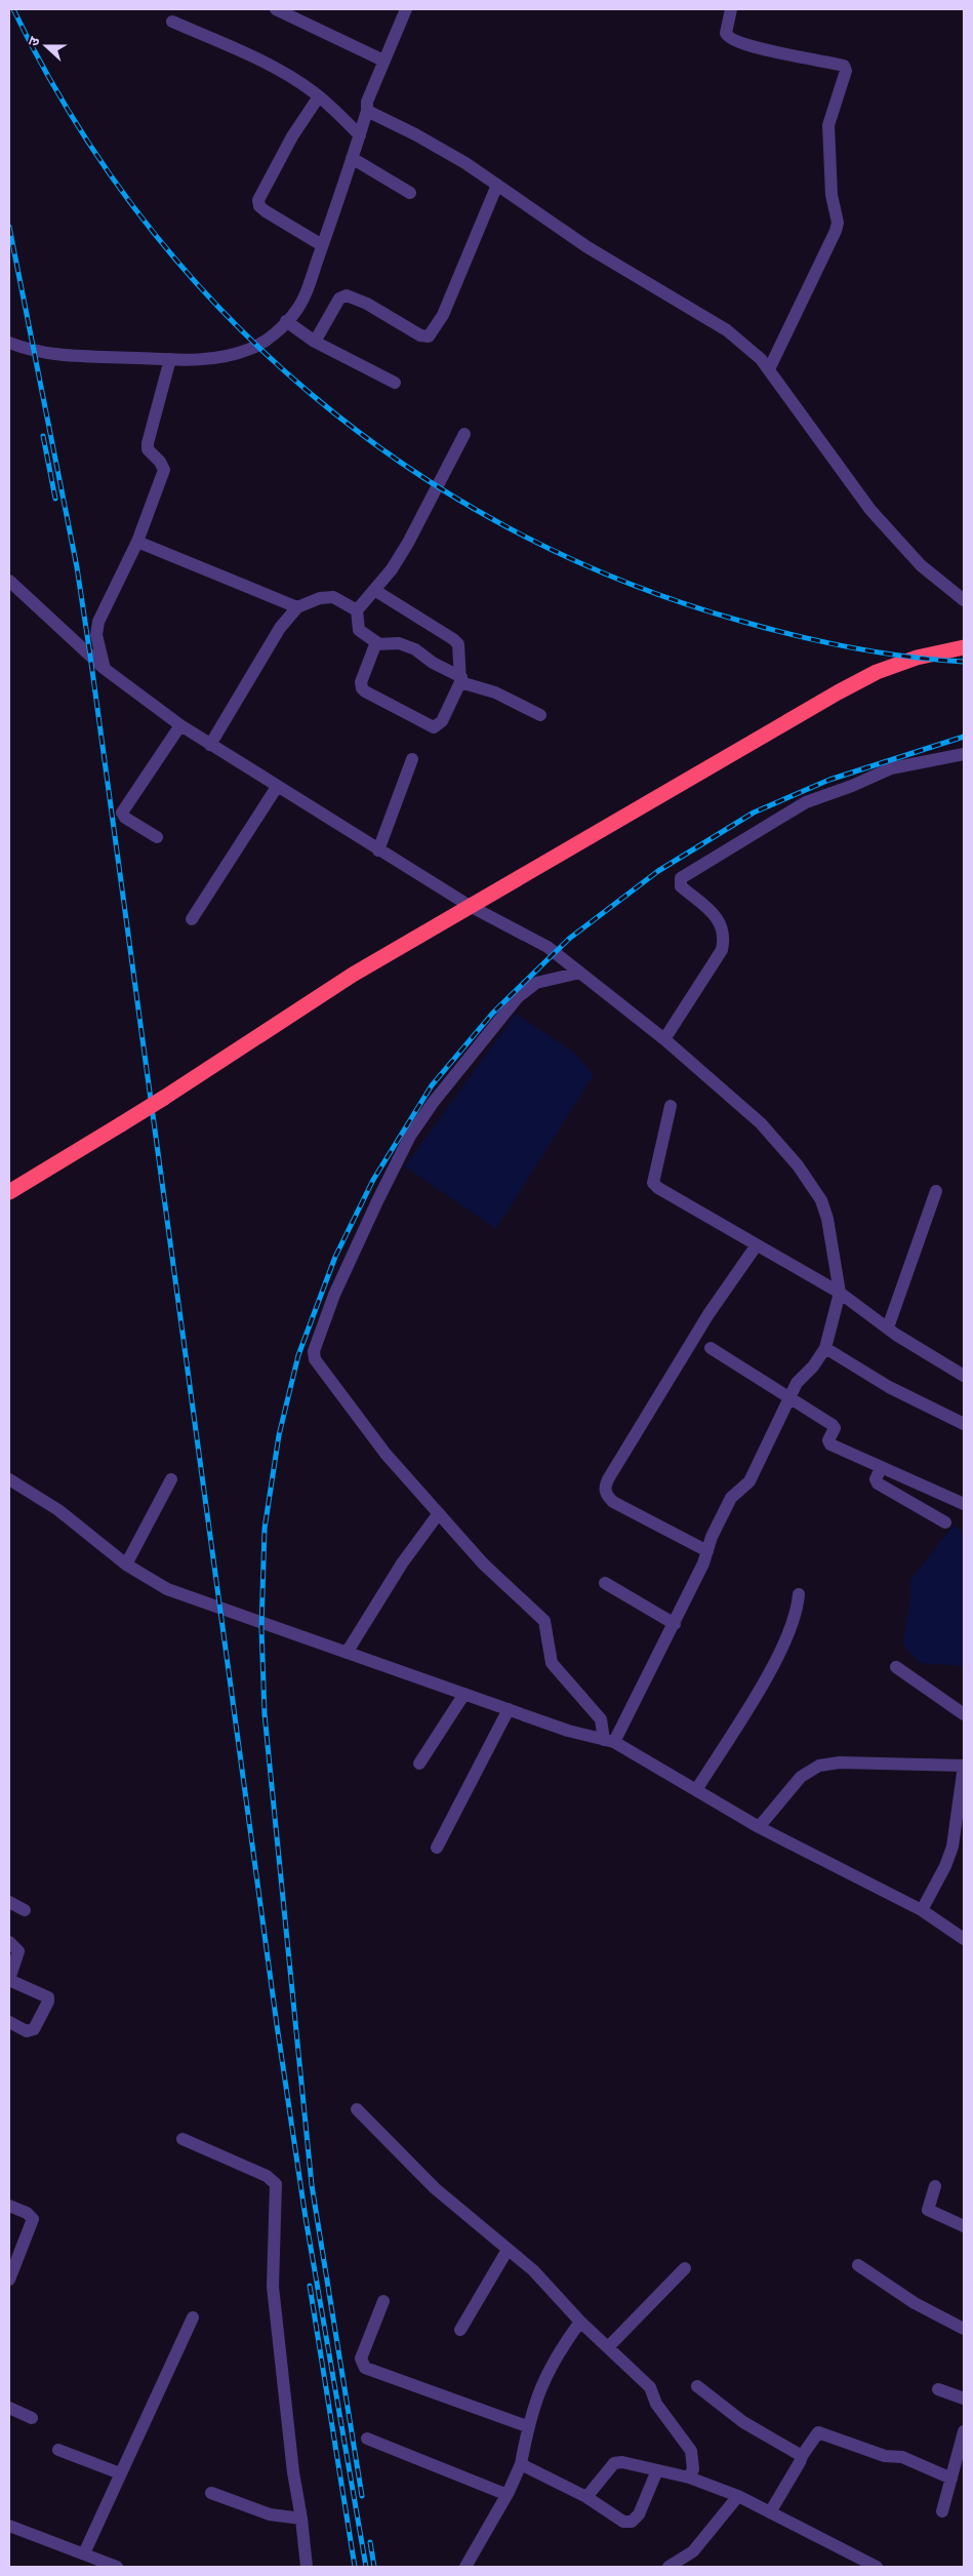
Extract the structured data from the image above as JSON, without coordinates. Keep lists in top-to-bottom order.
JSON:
{
  "north": "left"
}
